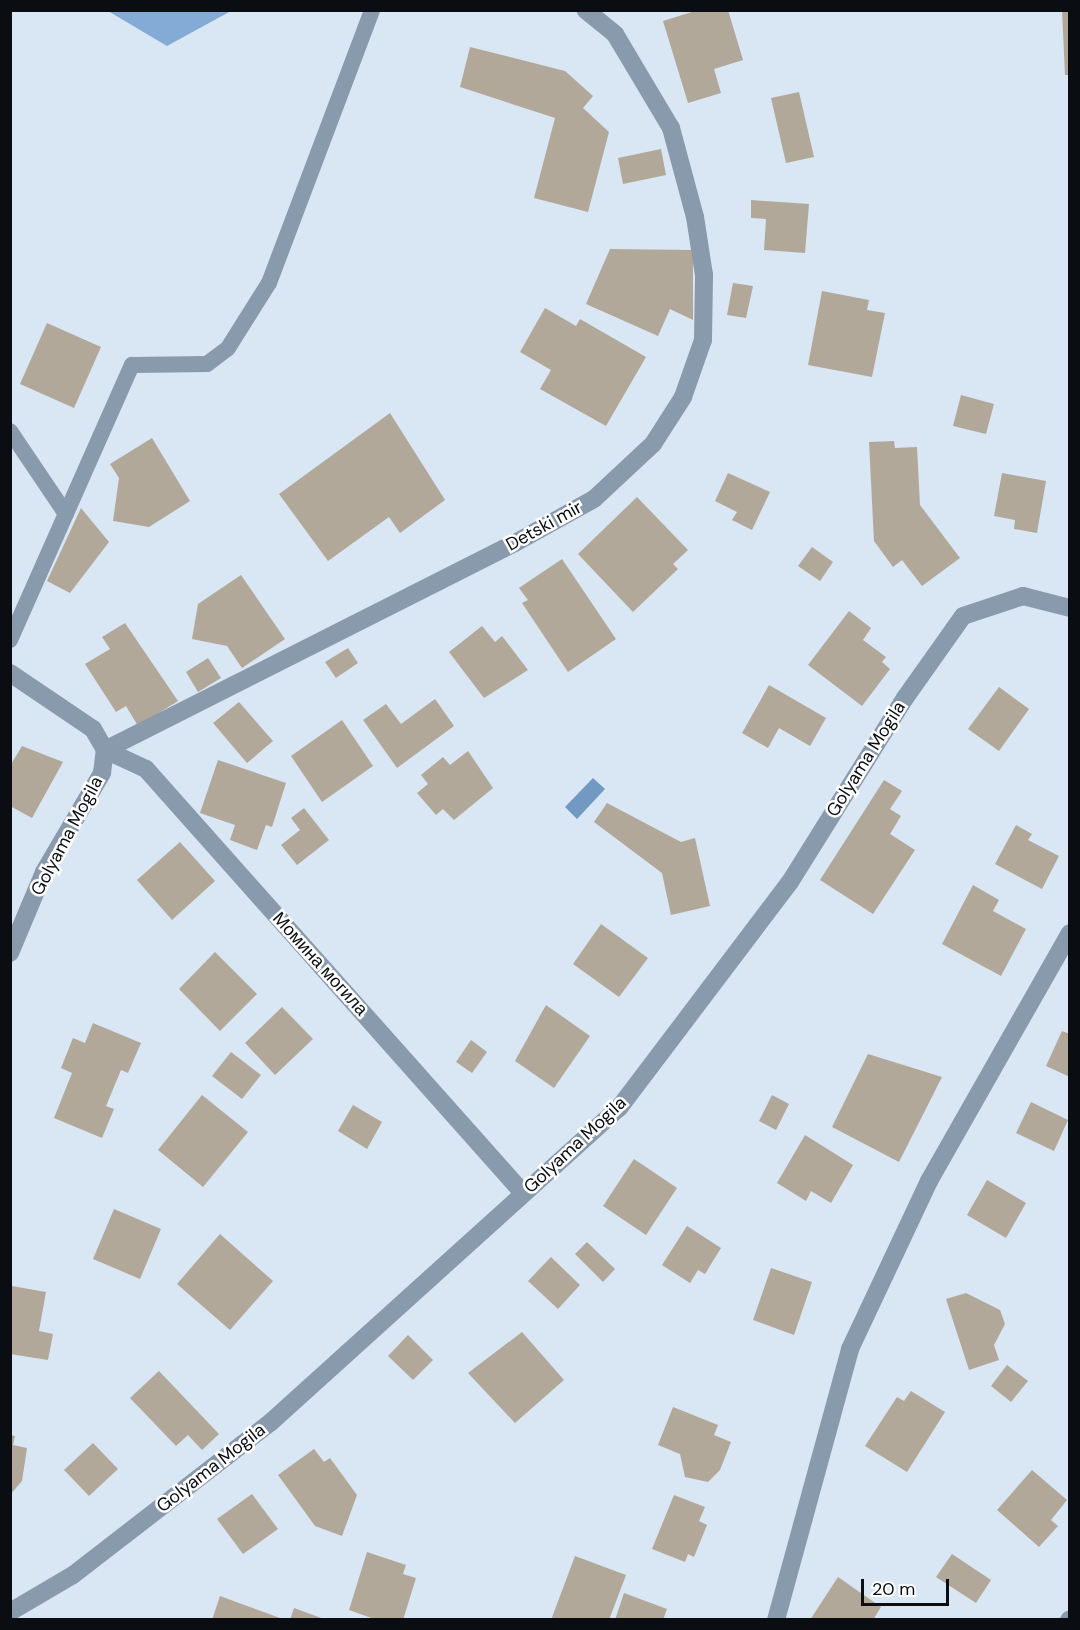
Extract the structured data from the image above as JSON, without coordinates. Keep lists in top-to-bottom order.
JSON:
{
  "streets": {
    "street": ["Detski mir", "Golyama Mogila", "Момина могила"]
  },
  "crossings": [
    ["Detski mir", "Golyama Mogila"],
    ["Detski mir", "Момина могила"],
    ["Golyama Mogila", "Момина могила"]
  ],
  "scale_bar": "20 m"
}
